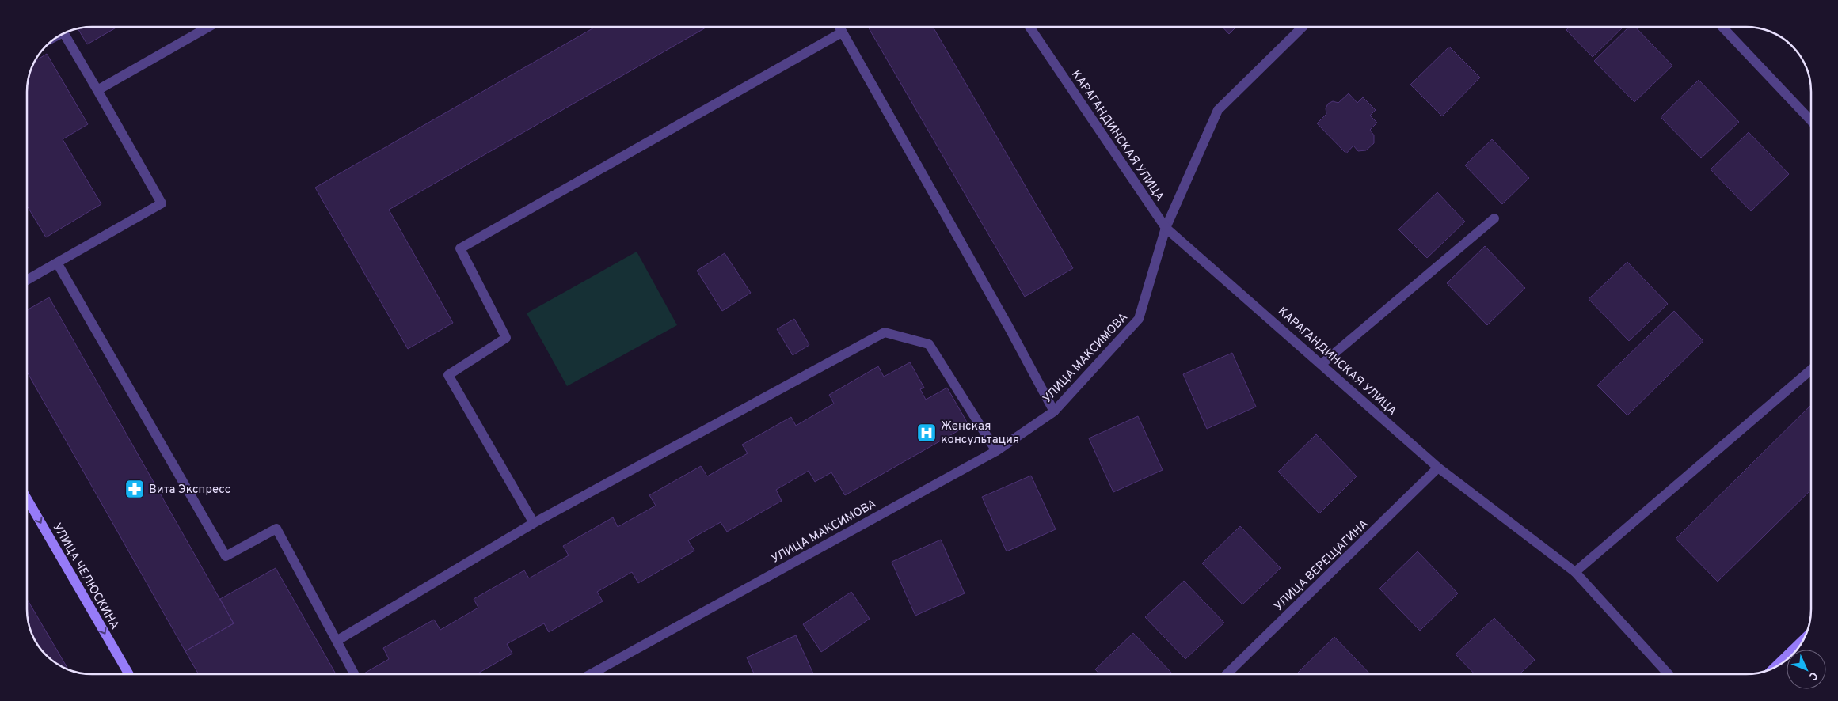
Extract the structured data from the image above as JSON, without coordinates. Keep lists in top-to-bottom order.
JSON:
{
  "streets": {
    "main road": ["УЛИЦА ЧЕЛЮСКИНА"],
    "street": ["КАРАГАНДИНСКАЯ УЛИЦА", "УЛИЦА МАКСИМОВА", "УЛИЦА ВЕРЕЩАГИНА"]
  },
  "crossings": [
    ["КАРАГАНДИНСКАЯ УЛИЦА", "УЛИЦА МАКСИМОВА"],
    ["КАРАГАНДИНСКАЯ УЛИЦА", "УЛИЦА ВЕРЕЩАГИНА"]
  ],
  "one_way": ["УЛИЦА ЧЕЛЮСКИНА"],
  "places": {
    "hospital": ["Женская консультация"],
    "pharmacy": ["Вита Экспресс"]
  },
  "north": "bottom right"
}
